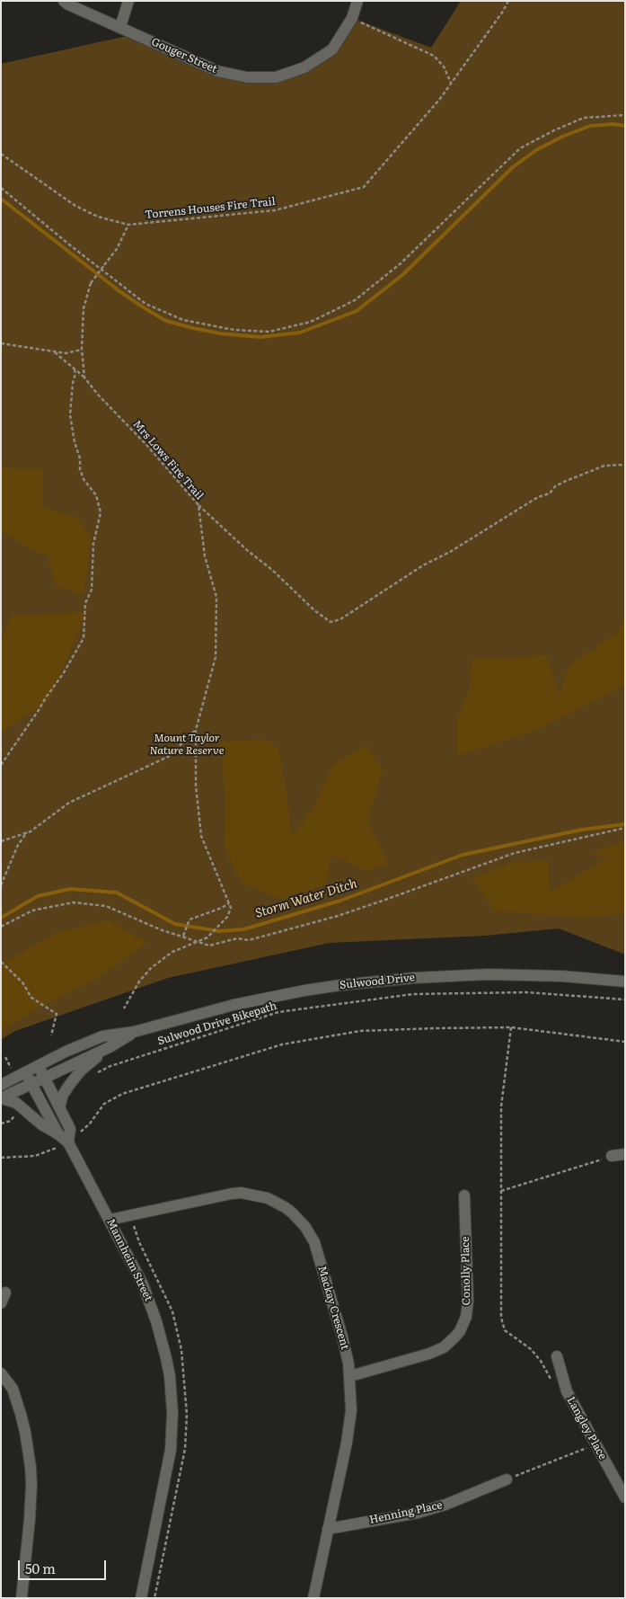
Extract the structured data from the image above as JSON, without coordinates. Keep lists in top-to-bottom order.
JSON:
{
  "streets": {
    "street": [
      "Gouger Street",
      "Sulwood Drive",
      "Mannheim Street",
      "Conolly Place",
      "Mackay Crescent",
      "Langley Place",
      "Henning Place"
    ],
    "path": ["Torrens Houses Fire Trail", "Mrs Lows Fire Trail", "Sulwood Drive Bikepath"]
  },
  "crossings": [
    ["Sulwood Drive", "Mannheim Street"],
    ["Mannheim Street", "Mackay Crescent"],
    ["Conolly Place", "Mackay Crescent"],
    ["Mackay Crescent", "Henning Place"]
  ],
  "water": ["Storm Water Ditch"],
  "parks": ["Mount Taylor Nature Reserve"],
  "scale_bar": "50 m"
}
